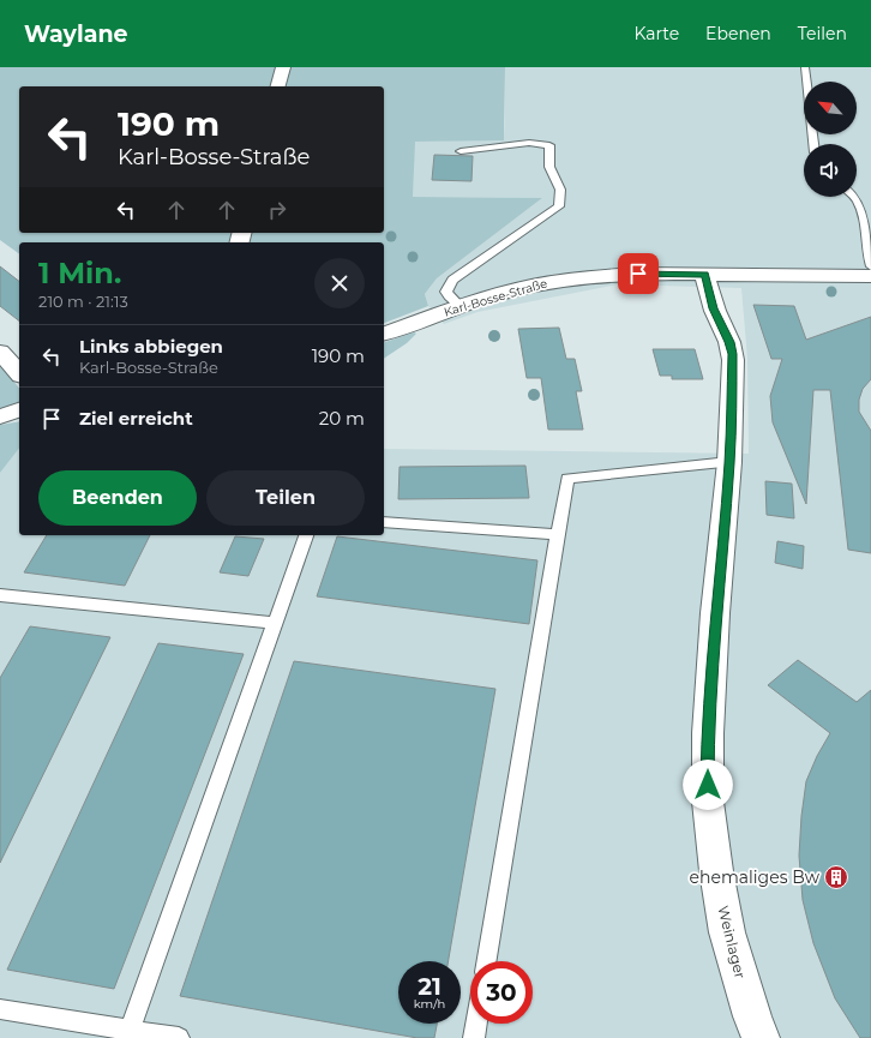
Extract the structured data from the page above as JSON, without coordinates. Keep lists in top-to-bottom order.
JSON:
{
  "streets": {
    "street": ["Karl-Bosse-Straße", "Weinlager"]
  },
  "crossings": [
    ["Karl-Bosse-Straße", "Weinlager"]
  ],
  "places": {
    "building": ["ehemaliges Bw"]
  },
  "north": "top left",
  "page": {
    "header": "Waylane",
    "nav": ["Karte", "Ebenen", "Teilen"],
    "turn": ["190 m", "Karl-Bosse-Straße"],
    "heading": ["1 Min.", "210 m · 21:13"],
    "list": [
      {
        "name": "Links abbiegen",
        "note": "Karl-Bosse-Straße",
        "value": "190 m"
      },
      {
        "name": "Ziel erreicht",
        "value": "20 m"
      }
    ],
    "buttons": ["Beenden", "Teilen"],
    "speed": "21 km/h",
    "limit": "30"
  }
}
